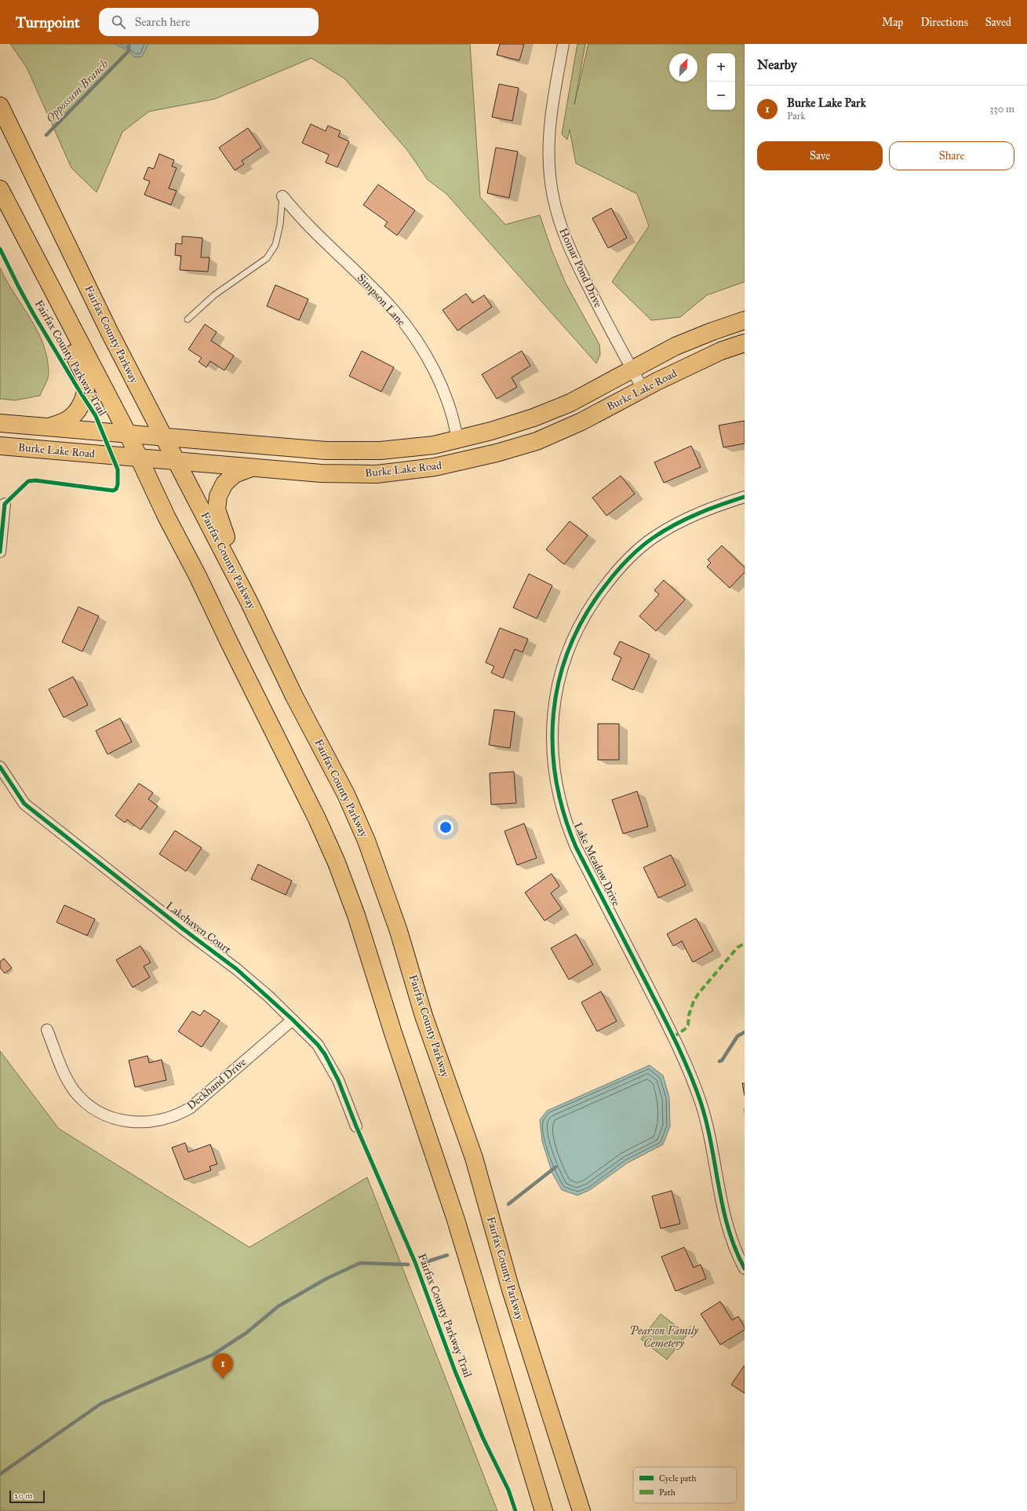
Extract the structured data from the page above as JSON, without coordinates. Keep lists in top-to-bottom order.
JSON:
{
  "streets": {
    "main road": ["Fairfax County Parkway", "Burke Lake Road"],
    "street": [
      "Homar Pond Drive",
      "Simpson Lane",
      "Lake Meadow Drive",
      "Lakehaven Court",
      "Deckhand Drive"
    ],
    "cycle path": ["Fairfax County Parkway Trail"]
  },
  "crossings": [
    ["Homar Pond Drive", "Burke Lake Road"],
    ["Simpson Lane", "Burke Lake Road"],
    ["Fairfax County Parkway", "Burke Lake Road"],
    ["Lakehaven Court", "Deckhand Drive"]
  ],
  "water": ["Oppossum Branch"],
  "parks": ["Pearson Family Cemetery"],
  "legend": ["Cycle path", "Path"],
  "scale_bar": "20 m",
  "north": "top right",
  "page": {
    "header": "Turnpoint",
    "search": "Search here",
    "nav": ["Map", "Directions", "Saved"],
    "heading": "Nearby",
    "map_buttons": ["+", "−"],
    "list": [
      {
        "mark": "1",
        "name": "Burke Lake Park",
        "note": "Park",
        "value": "330 m"
      }
    ],
    "buttons": ["Save", "Share"],
    "pins": "1",
    "scale": "20 m"
  }
}
